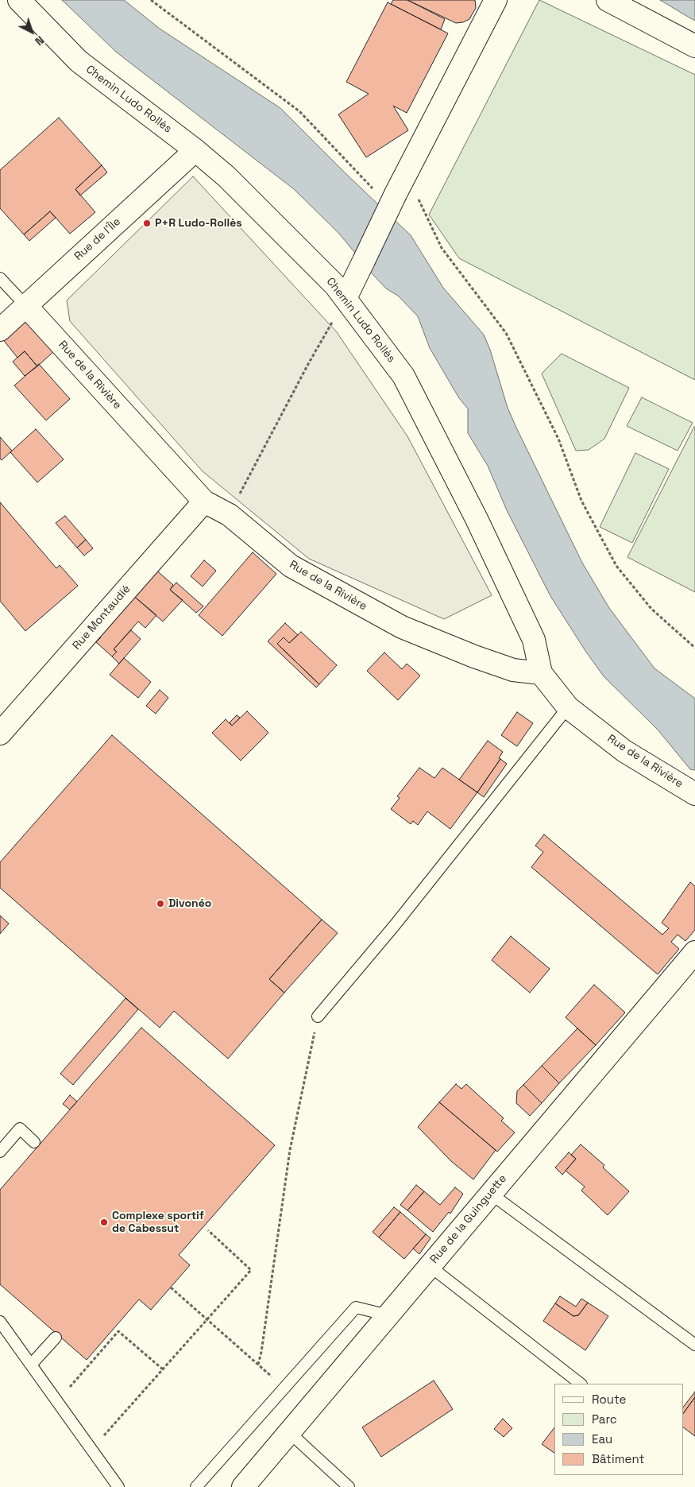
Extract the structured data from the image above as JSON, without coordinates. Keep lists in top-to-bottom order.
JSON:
{
  "streets": {
    "street": [
      "Chemin Ludo Rollès",
      "Rue de l'Île",
      "Rue de la Rivière",
      "Rue Montaudié",
      "Rue de la Guinguette"
    ]
  },
  "crossings": [
    ["Chemin Ludo Rollès", "Rue de l'Île"],
    ["Chemin Ludo Rollès", "Rue de la Rivière"],
    ["Rue de l'Île", "Rue de la Rivière"],
    ["Rue de la Rivière", "Rue Montaudié"]
  ],
  "places": ["P+R Ludo-Rollès", "Divonéo", "Complexe sportif de Cabessut"],
  "legend": [
    "Route",
    "Parc",
    "Eau",
    "Bâtiment"
  ],
  "north": "bottom right"
}
